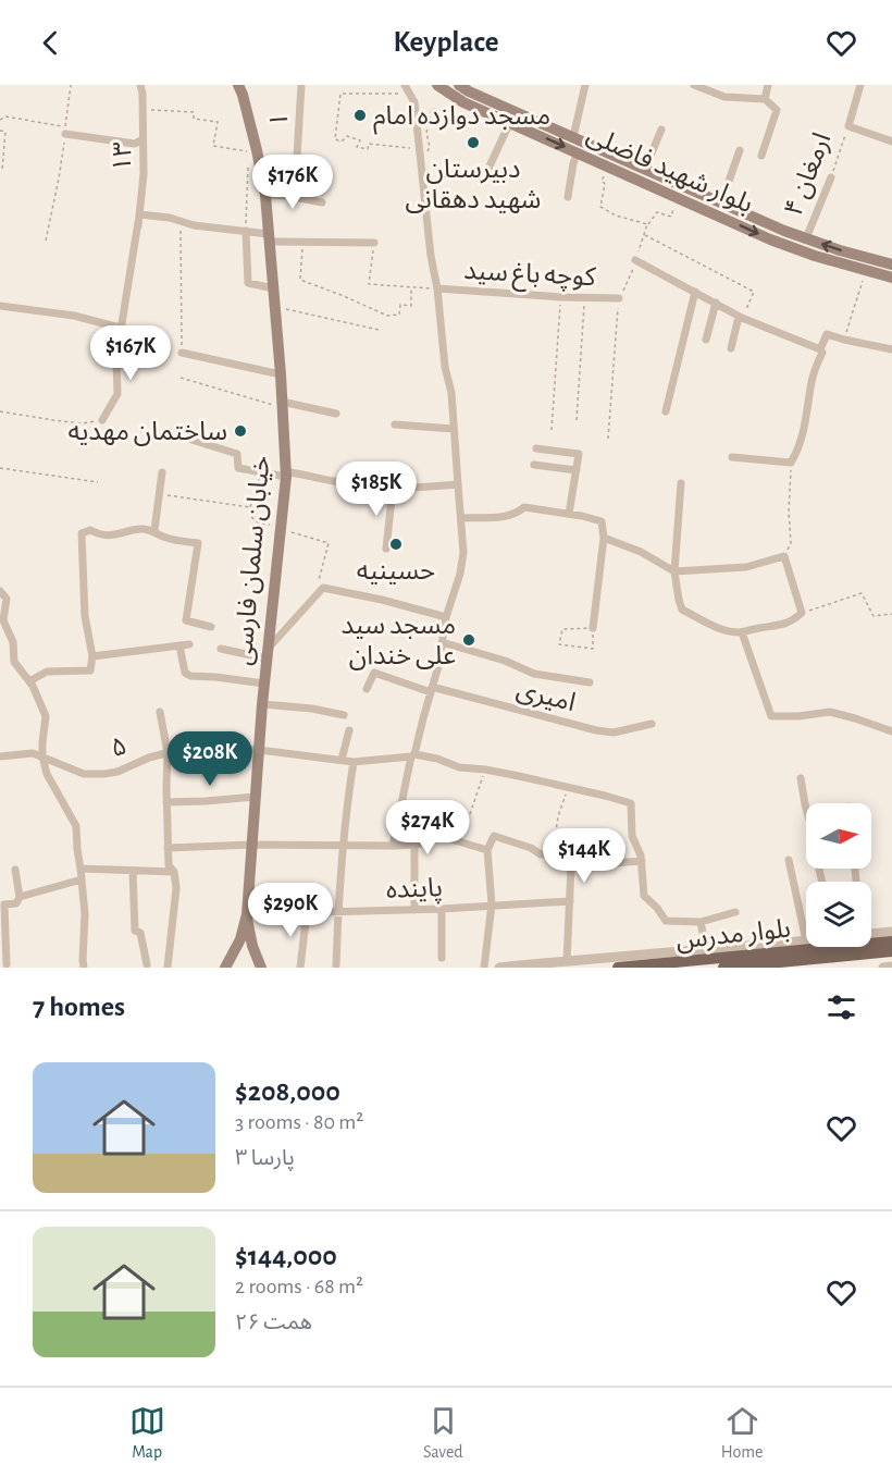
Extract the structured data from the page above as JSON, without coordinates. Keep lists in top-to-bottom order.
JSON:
{
  "streets": {
    "main road": ["بلوار شهید فاضلی", "خیابان سلمان فارسی", "بلوار مدرس"],
    "street": [
      "۱",
      "۱۳",
      "ارمغان ۴",
      "کوچه باغ سید",
      "امیری",
      "۵",
      "پاینده"
    ]
  },
  "crossings": [
    ["بلوار شهید فاضلی", "ارمغان ۴"],
    ["خیابان سلمان فارسی", "۵"],
    ["خیابان سلمان فارسی", "پاینده"]
  ],
  "places": [
    "مسجد دوازده امام",
    "دبیرستان شهید دهقانی",
    "ساختمان مهدیه",
    "حسینیه",
    "مسجد سید علی خندان"
  ],
  "north": "right",
  "page": {
    "header": "Keyplace",
    "price": [
      "$176K",
      "$167K",
      "$185K",
      "$208K",
      "$274K",
      "$144K",
      "$290K"
    ],
    "heading": "7 homes",
    "list": [
      {
        "name": "$208,000",
        "note": "3 rooms · 80 m² · پارسا ۳"
      },
      {
        "name": "$144,000",
        "note": "2 rooms · 68 m² · همت ۲۶"
      }
    ],
    "tabs": ["Map", "Saved", "Home"]
  }
}
